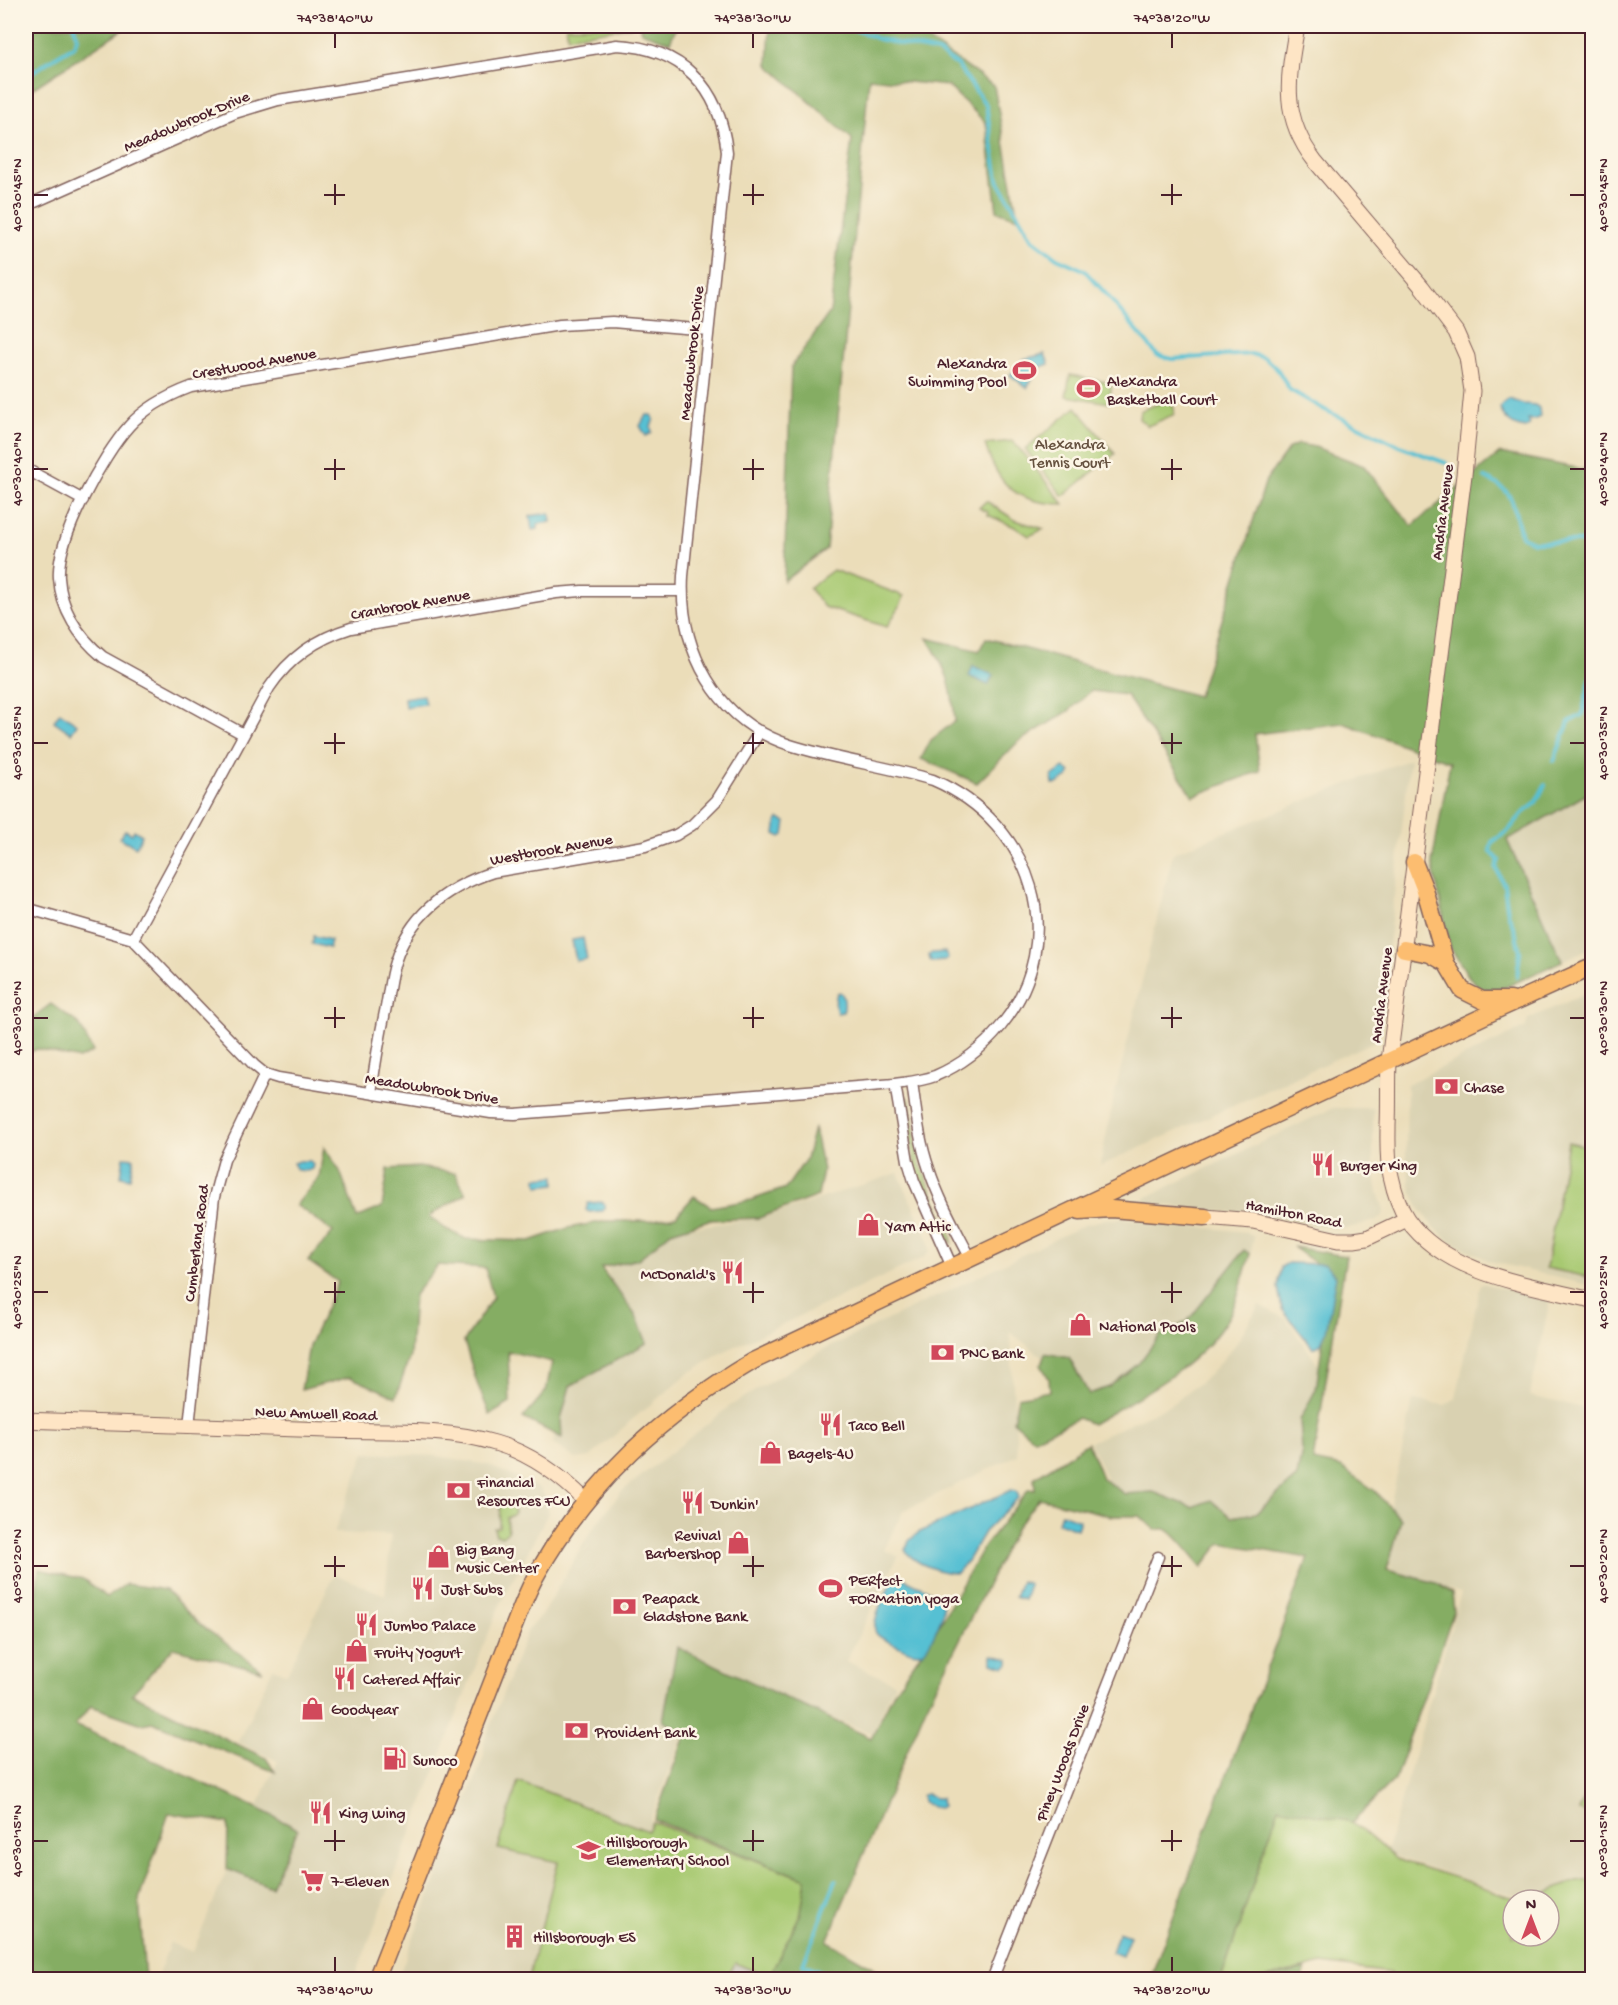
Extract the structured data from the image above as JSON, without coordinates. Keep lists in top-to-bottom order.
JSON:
{
  "streets": {
    "street": [
      "Meadowbrook Drive",
      "Crestwood Avenue",
      "Andria Avenue",
      "Cranbrook Avenue",
      "Westbrook Avenue",
      "Hamilton Road",
      "Cumberland Road",
      "New Amwell Road",
      "Piney Woods Drive"
    ]
  },
  "crossings": [
    ["Meadowbrook Drive", "Crestwood Avenue"],
    ["Meadowbrook Drive", "Cranbrook Avenue"],
    ["Meadowbrook Drive", "Westbrook Avenue"],
    ["Meadowbrook Drive", "Cumberland Road"],
    ["Crestwood Avenue", "Cranbrook Avenue"],
    ["Cumberland Road", "New Amwell Road"]
  ],
  "parks": ["Alexandra Tennis Court"],
  "places": {
    "sports": ["Alexandra Swimming Pool", "Alexandra Basketball Court", "PERfect FORMation yoga"],
    "bank": [
      "Chase",
      "PNC Bank",
      "Financial Resources FCU",
      "Peapack Gladstone Bank",
      "Provident Bank"
    ],
    "restaurant": [
      "Burger King",
      "McDonald's",
      "Taco Bell",
      "Dunkin'",
      "Just Subs",
      "Jumbo Palace",
      "Catered Affair",
      "King Wing"
    ],
    "shop": [
      "Yarn Attic",
      "National Pools",
      "Bagels-4U",
      "Revival Barbershop",
      "Big Bang Music Center",
      "Fruity Yogurt",
      "Goodyear"
    ],
    "fuel station": ["Sunoco"],
    "school or university": ["Hillsborough Elementary School"],
    "supermarket": ["7-Eleven"],
    "building": ["Hillsborough ES"]
  },
  "north": "top",
  "coordinates": [
    "74°38'40\"W",
    "74°38'30\"W",
    "74°38'20\"W",
    "40°30'45\"N",
    "40°30'40\"N",
    "40°30'35\"N",
    "40°30'30\"N",
    "40°30'25\"N",
    "40°30'20\"N",
    "40°30'15\"N"
  ]
}
